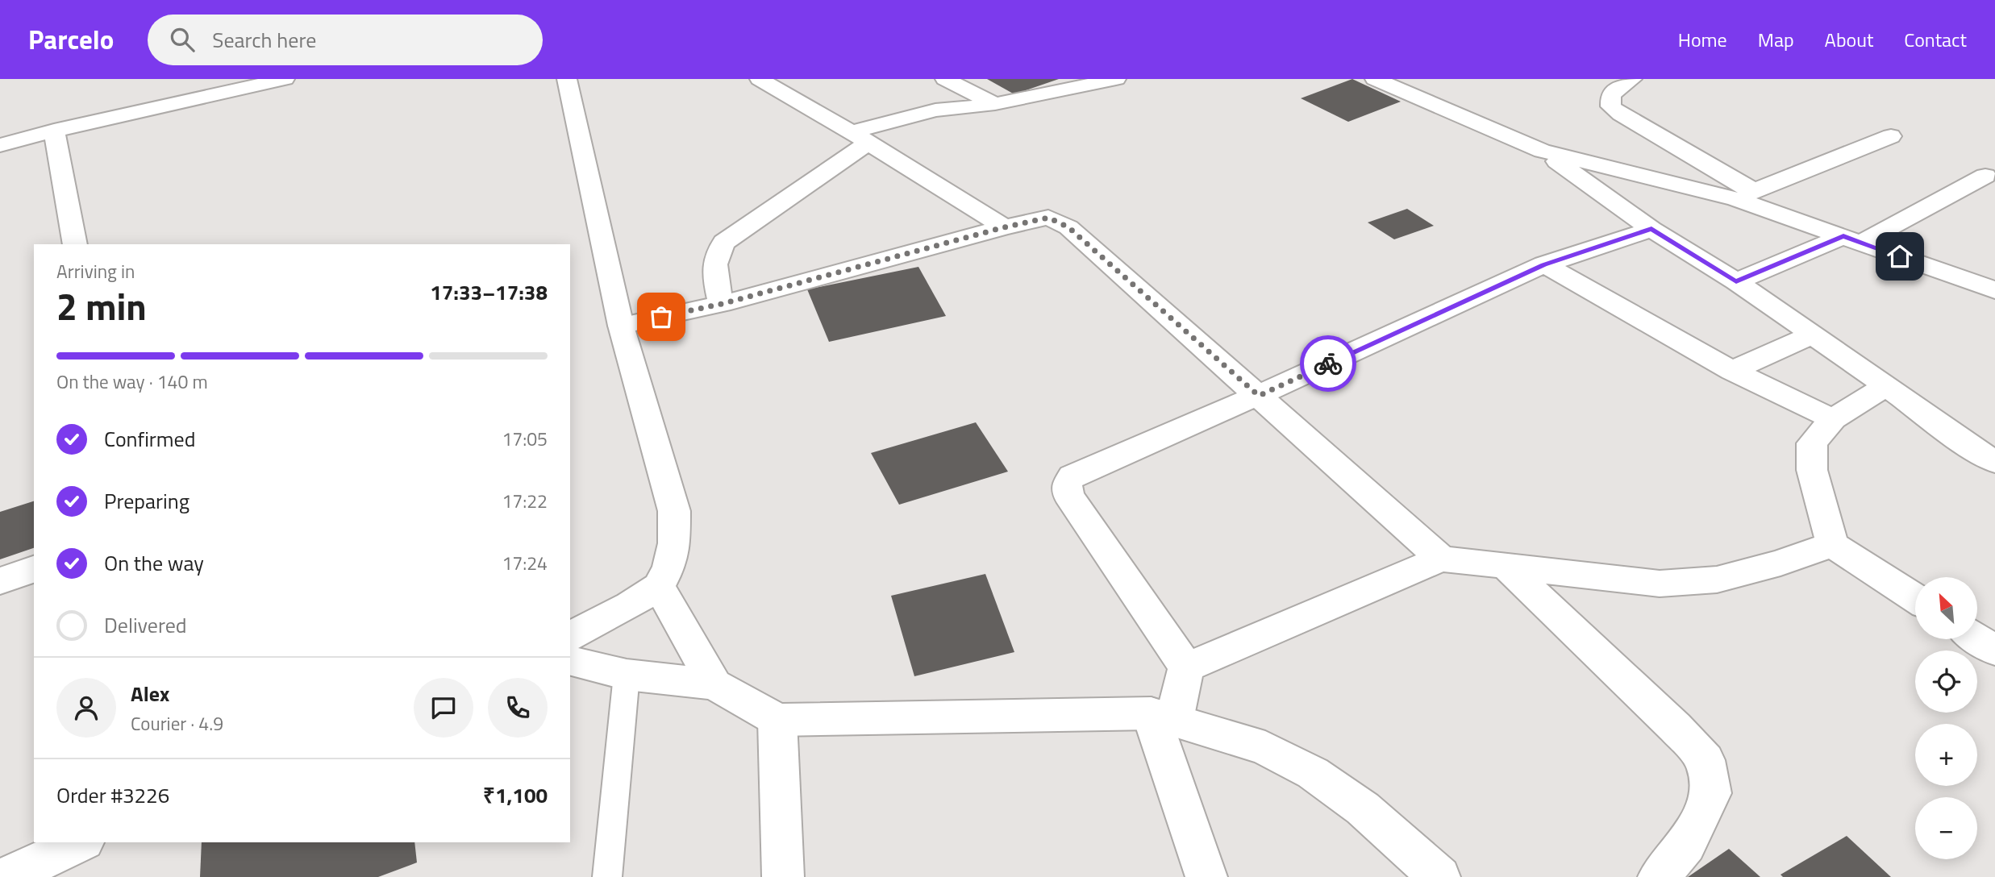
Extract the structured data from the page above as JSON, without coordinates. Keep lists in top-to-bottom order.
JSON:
{
  "north": "top left",
  "page": {
    "header": "Parcelo",
    "search": "Search here",
    "nav": [
      "Home",
      "Map",
      "About",
      "Contact"
    ],
    "heading": ["2 min", "Arriving in", "17:33–17:38"],
    "panel": [
      "Alex",
      "Courier · 4.9",
      "Order #3226",
      "₹1,100"
    ],
    "bar": "On the way · 140 m",
    "list": [
      ["Confirmed", "17:05"],
      ["Preparing", "17:22"],
      ["On the way", "17:24"],
      "Delivered"
    ],
    "map_buttons": ["+", "−"]
  }
}
